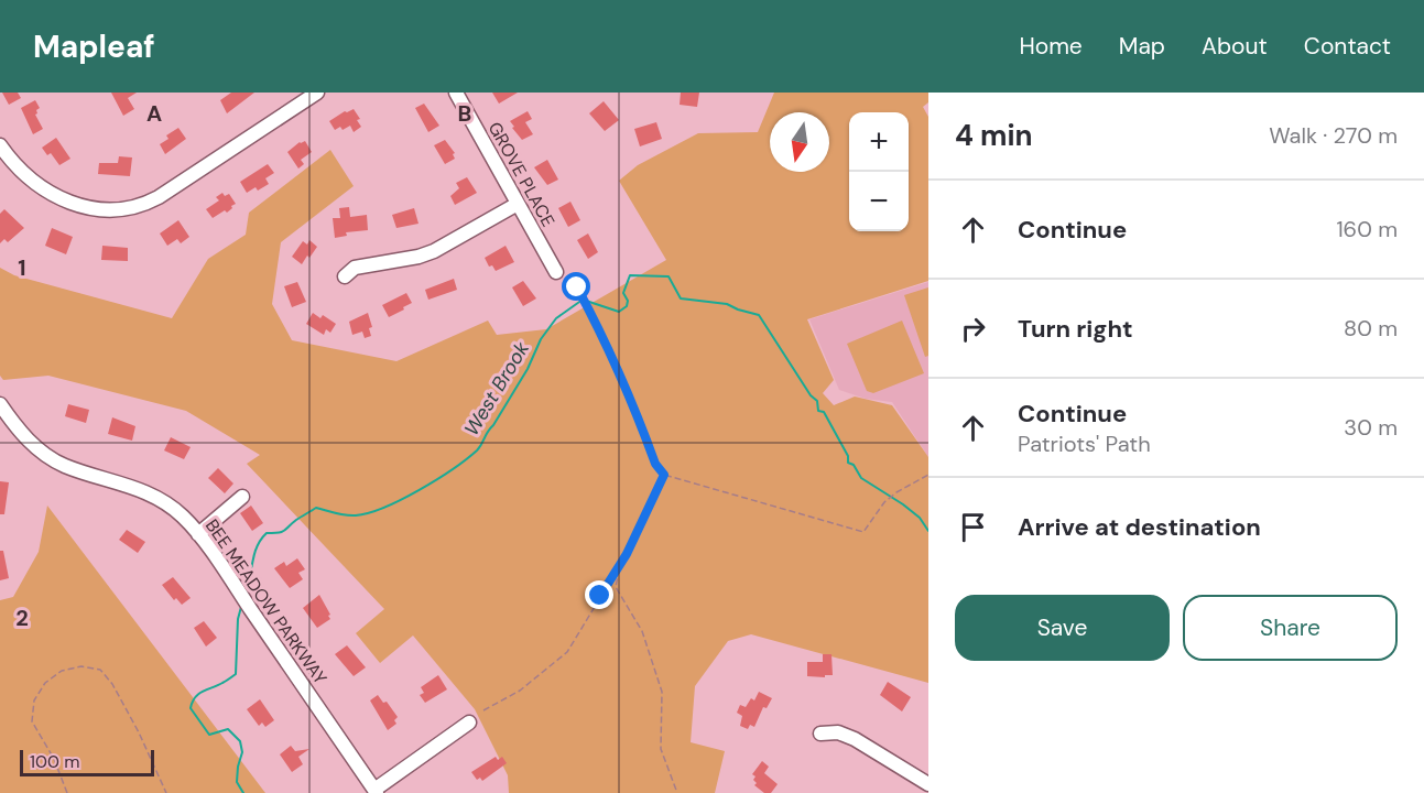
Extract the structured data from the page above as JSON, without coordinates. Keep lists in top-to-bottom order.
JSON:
{
  "streets": {
    "street": ["GROVE PLACE", "BEE MEADOW PARKWAY"]
  },
  "water": ["West Brook"],
  "scale_bar": "100 m",
  "north": "bottom",
  "page": {
    "header": "Mapleaf",
    "nav": [
      "Home",
      "Map",
      "About",
      "Contact"
    ],
    "heading": ["4 min", "Walk · 270 m"],
    "map_buttons": ["+", "−"],
    "list": [
      ["Continue", "160 m"],
      ["Turn right", "80 m"],
      ["Continue", "Patriots' Path", "30 m"],
      "Arrive at destination"
    ],
    "buttons": ["Save", "Share"],
    "scale": "100 m"
  },
  "grid": {
    "columns": ["A", "B"],
    "rows": ["1", "2"]
  }
}
